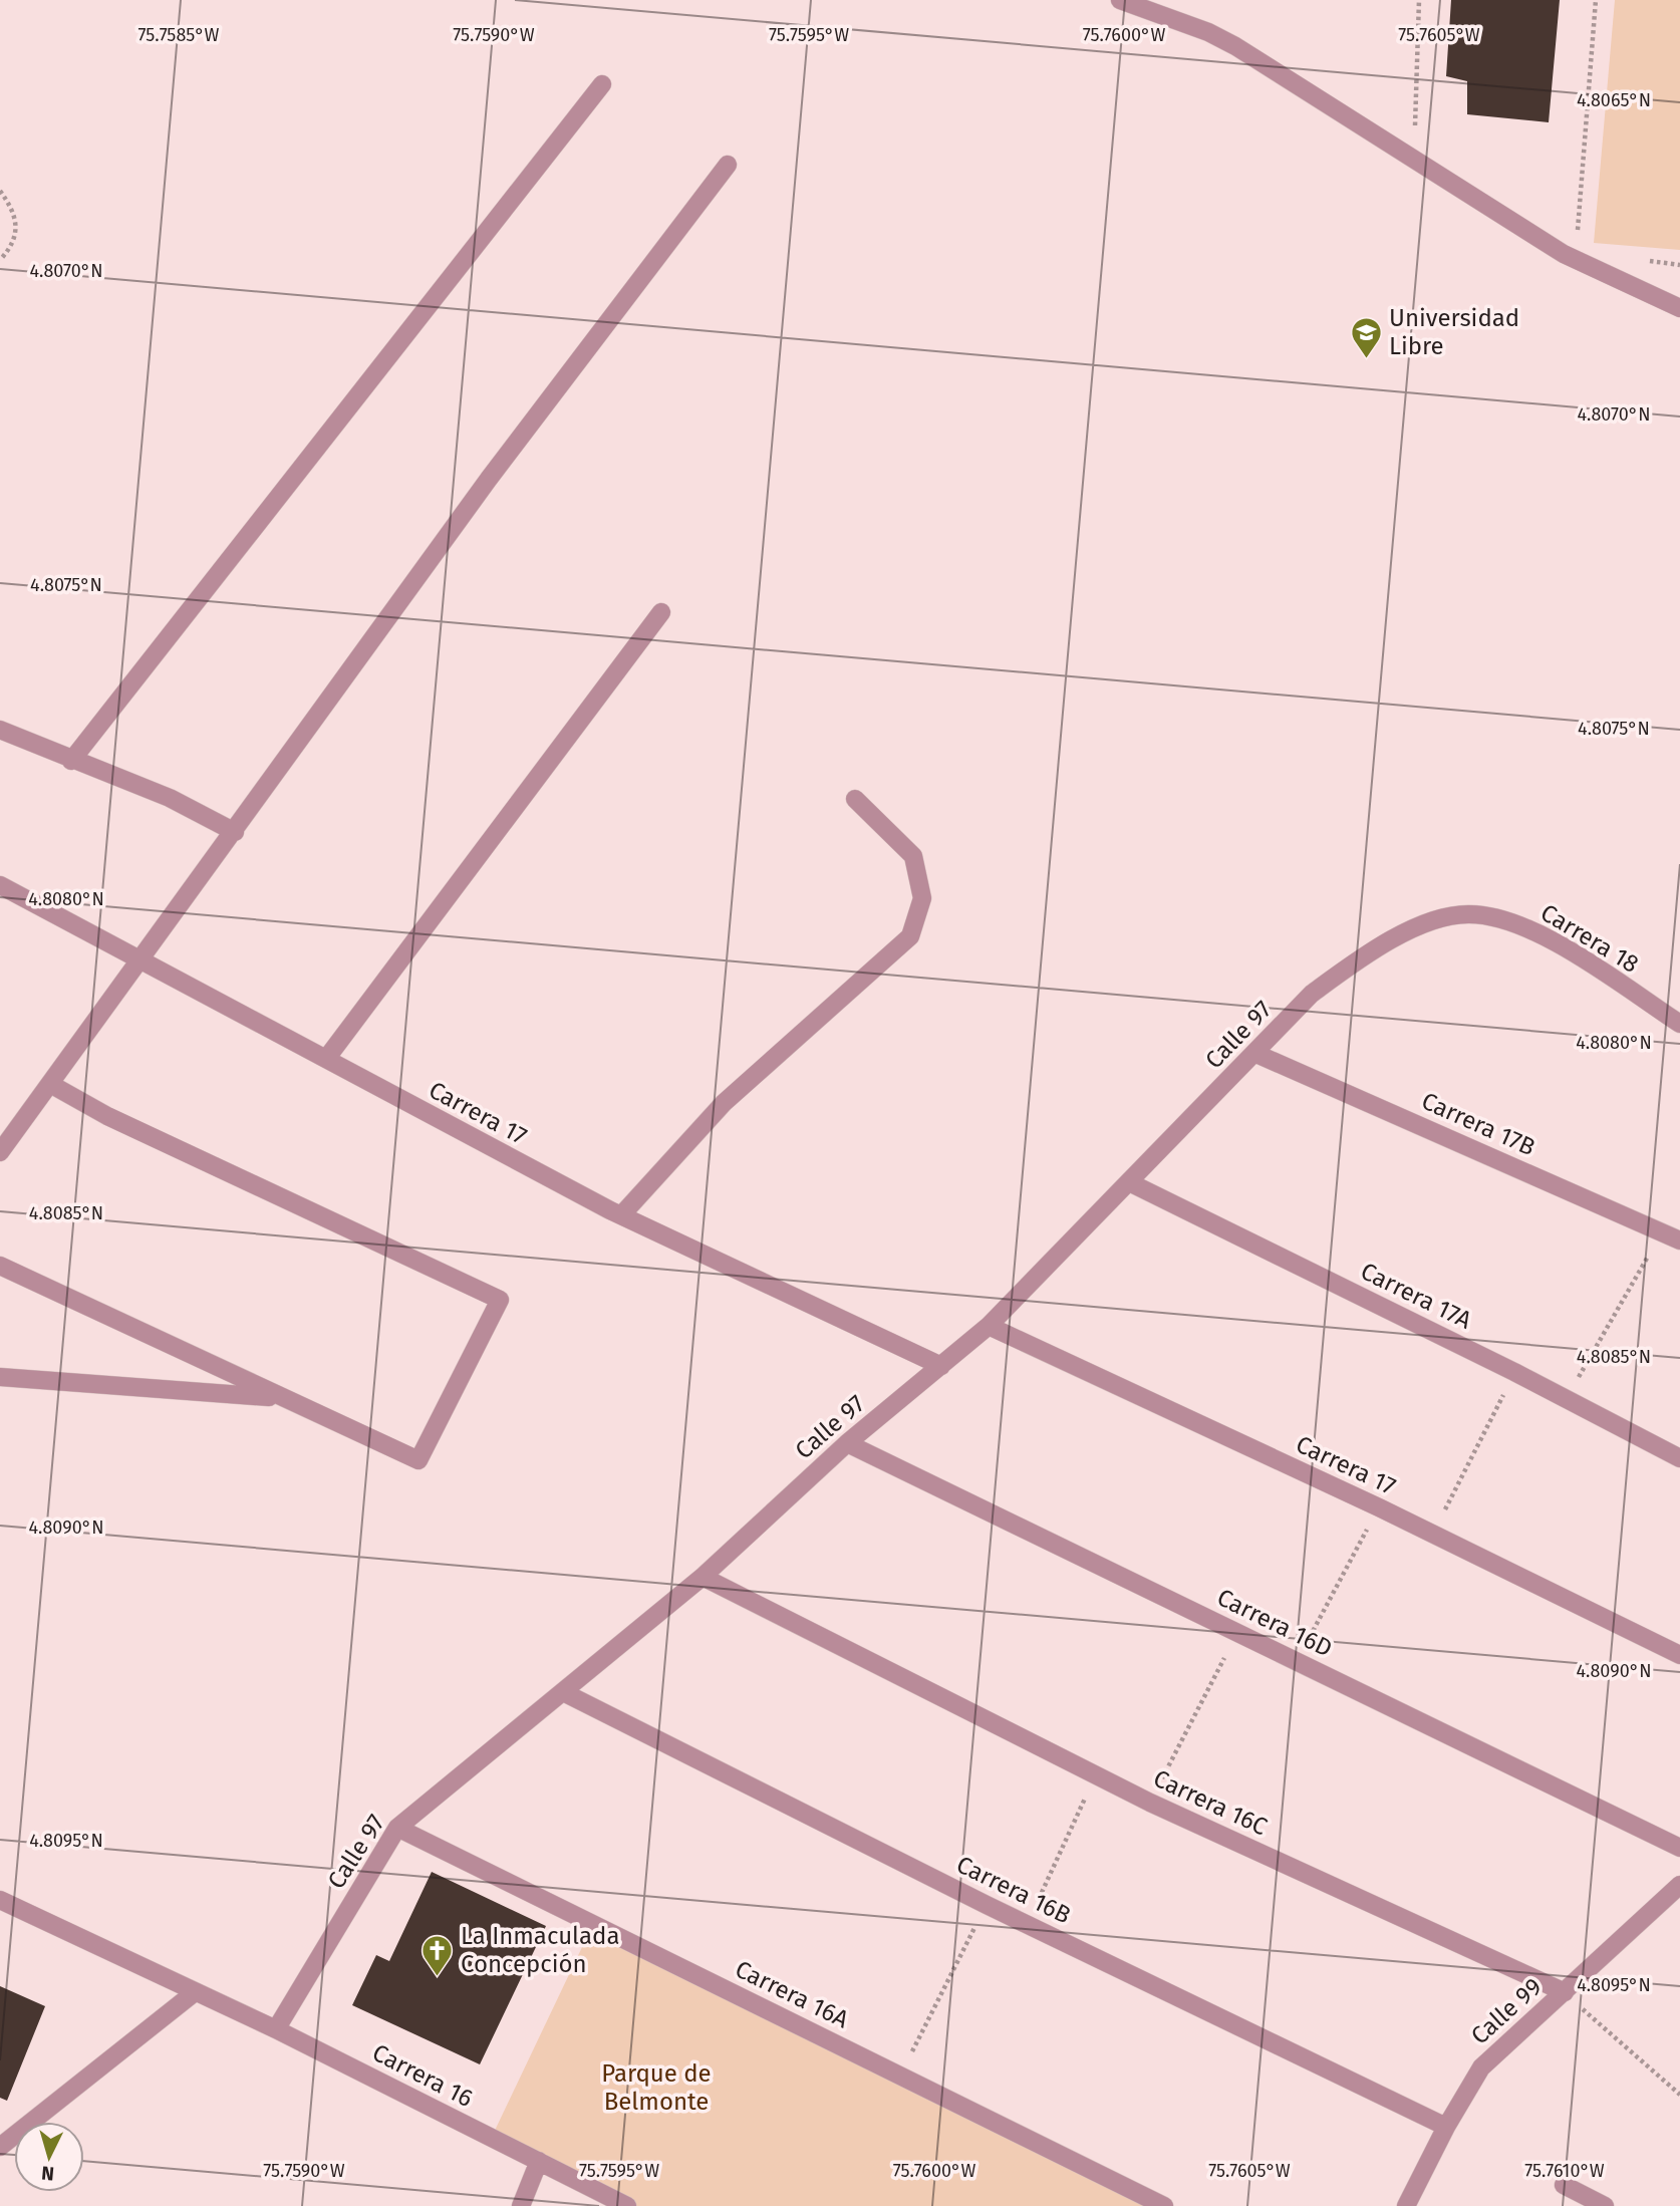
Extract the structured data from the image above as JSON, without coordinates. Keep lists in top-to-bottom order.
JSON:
{
  "streets": {
    "street": [
      "Carrera 18",
      "Calle 97",
      "Carrera 17",
      "Carrera 17B",
      "Carrera 17A",
      "Carrera 16D",
      "Carrera 16C",
      "Carrera 16B",
      "Carrera 16A",
      "Calle 99",
      "Carrera 16"
    ]
  },
  "crossings": [
    ["Carrera 18", "Calle 97"],
    ["Calle 97", "Carrera 17"],
    ["Calle 97", "Carrera 17B"],
    ["Calle 97", "Carrera 17A"],
    ["Calle 97", "Carrera 16D"],
    ["Calle 97", "Carrera 16C"],
    ["Calle 97", "Carrera 16B"],
    ["Calle 97", "Carrera 16A"],
    ["Calle 97", "Carrera 16"],
    ["Carrera 16C", "Calle 99"],
    ["Carrera 16B", "Calle 99"]
  ],
  "parks": ["Parque de Belmonte"],
  "places": {
    "school or university": ["Universidad Libre"],
    "church": ["La Inmaculada Concepción"]
  },
  "north": "bottom",
  "coordinates": [
    "75.7585°W",
    "75.7590°W",
    "75.7595°W",
    "75.7600°W",
    "75.7605°W",
    "4.8065°N",
    "4.8070°N",
    "4.8075°N",
    "4.8080°N",
    "4.8085°N",
    "4.8090°N",
    "4.8095°N",
    "75.7610°W"
  ]
}
